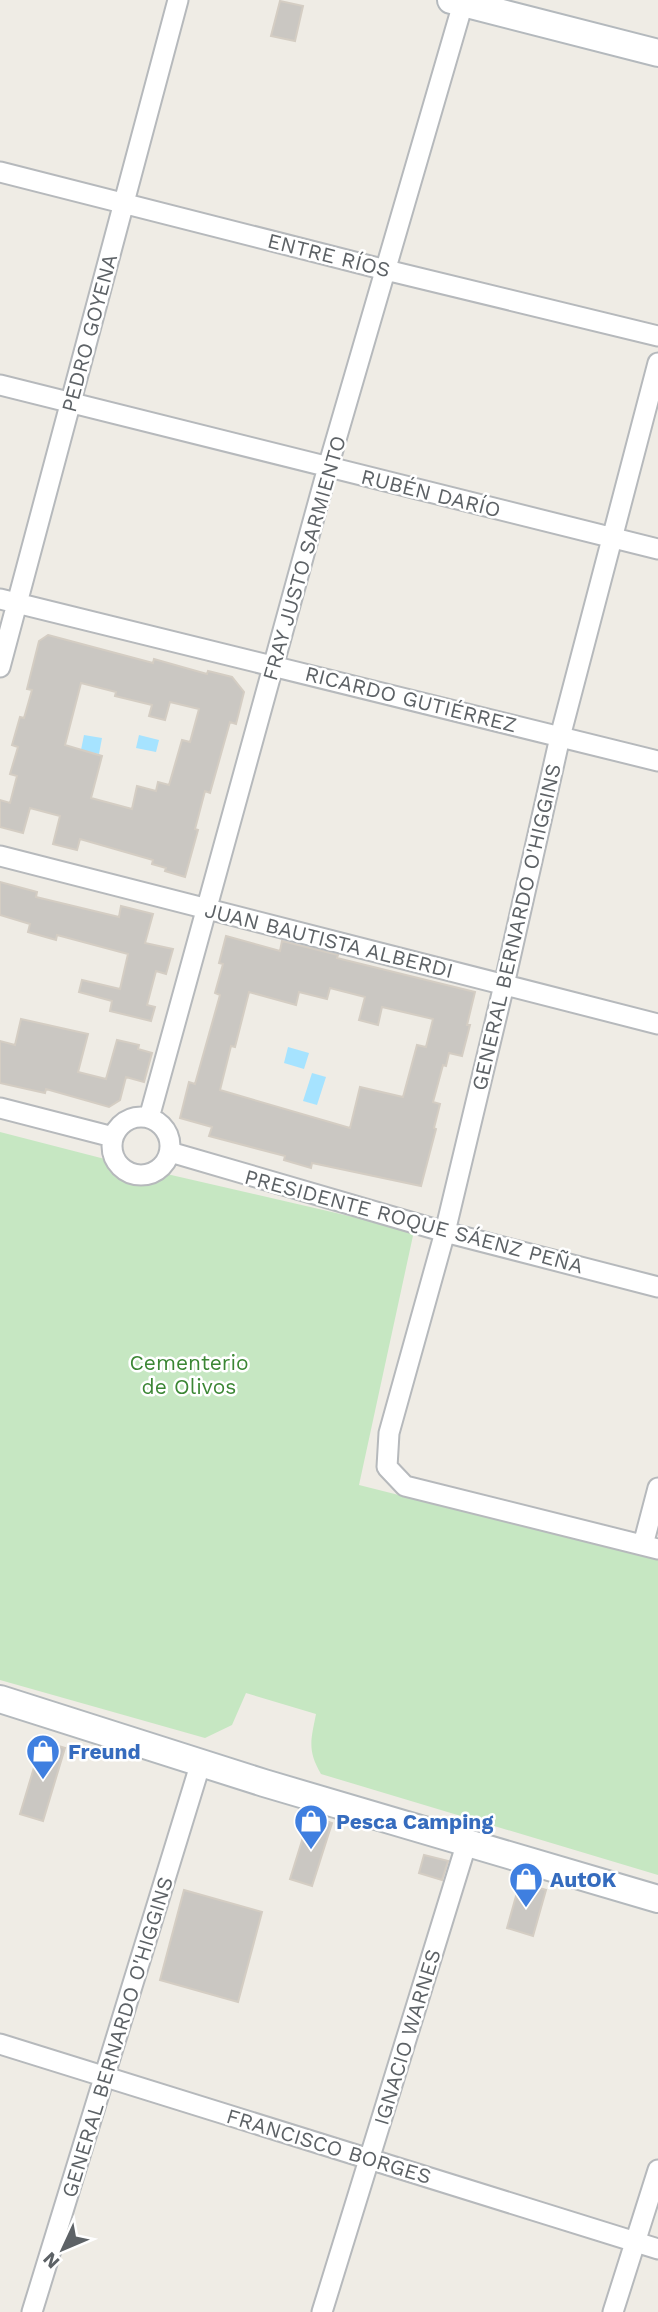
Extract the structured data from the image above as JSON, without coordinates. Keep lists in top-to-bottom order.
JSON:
{
  "streets": {
    "street": [
      "ENTRE RÍOS",
      "PEDRO GOYENA",
      "RUBÉN DARÍO",
      "FRAY JUSTO SARMIENTO",
      "RICARDO GUTIÉRREZ",
      "GENERAL BERNARDO O'HIGGINS",
      "JUAN BAUTISTA ALBERDI",
      "PRESIDENTE ROQUE SÁENZ PEÑA",
      "IGNACIO WARNES",
      "FRANCISCO BORGES"
    ]
  },
  "crossings": [
    ["ENTRE RÍOS", "PEDRO GOYENA"],
    ["ENTRE RÍOS", "FRAY JUSTO SARMIENTO"],
    ["PEDRO GOYENA", "RUBÉN DARÍO"],
    ["PEDRO GOYENA", "RICARDO GUTIÉRREZ"],
    ["RUBÉN DARÍO", "FRAY JUSTO SARMIENTO"],
    ["RUBÉN DARÍO", "GENERAL BERNARDO O'HIGGINS"],
    ["FRAY JUSTO SARMIENTO", "RICARDO GUTIÉRREZ"],
    ["FRAY JUSTO SARMIENTO", "JUAN BAUTISTA ALBERDI"],
    ["FRAY JUSTO SARMIENTO", "PRESIDENTE ROQUE SÁENZ PEÑA"],
    ["RICARDO GUTIÉRREZ", "GENERAL BERNARDO O'HIGGINS"],
    ["GENERAL BERNARDO O'HIGGINS", "JUAN BAUTISTA ALBERDI"],
    ["GENERAL BERNARDO O'HIGGINS", "PRESIDENTE ROQUE SÁENZ PEÑA"],
    ["GENERAL BERNARDO O'HIGGINS", "FRANCISCO BORGES"],
    ["IGNACIO WARNES", "FRANCISCO BORGES"]
  ],
  "parks": ["Cementerio de Olivos"],
  "places": {
    "shop": ["Freund", "Pesca Camping", "AutOK"]
  },
  "north": "bottom left"
}
